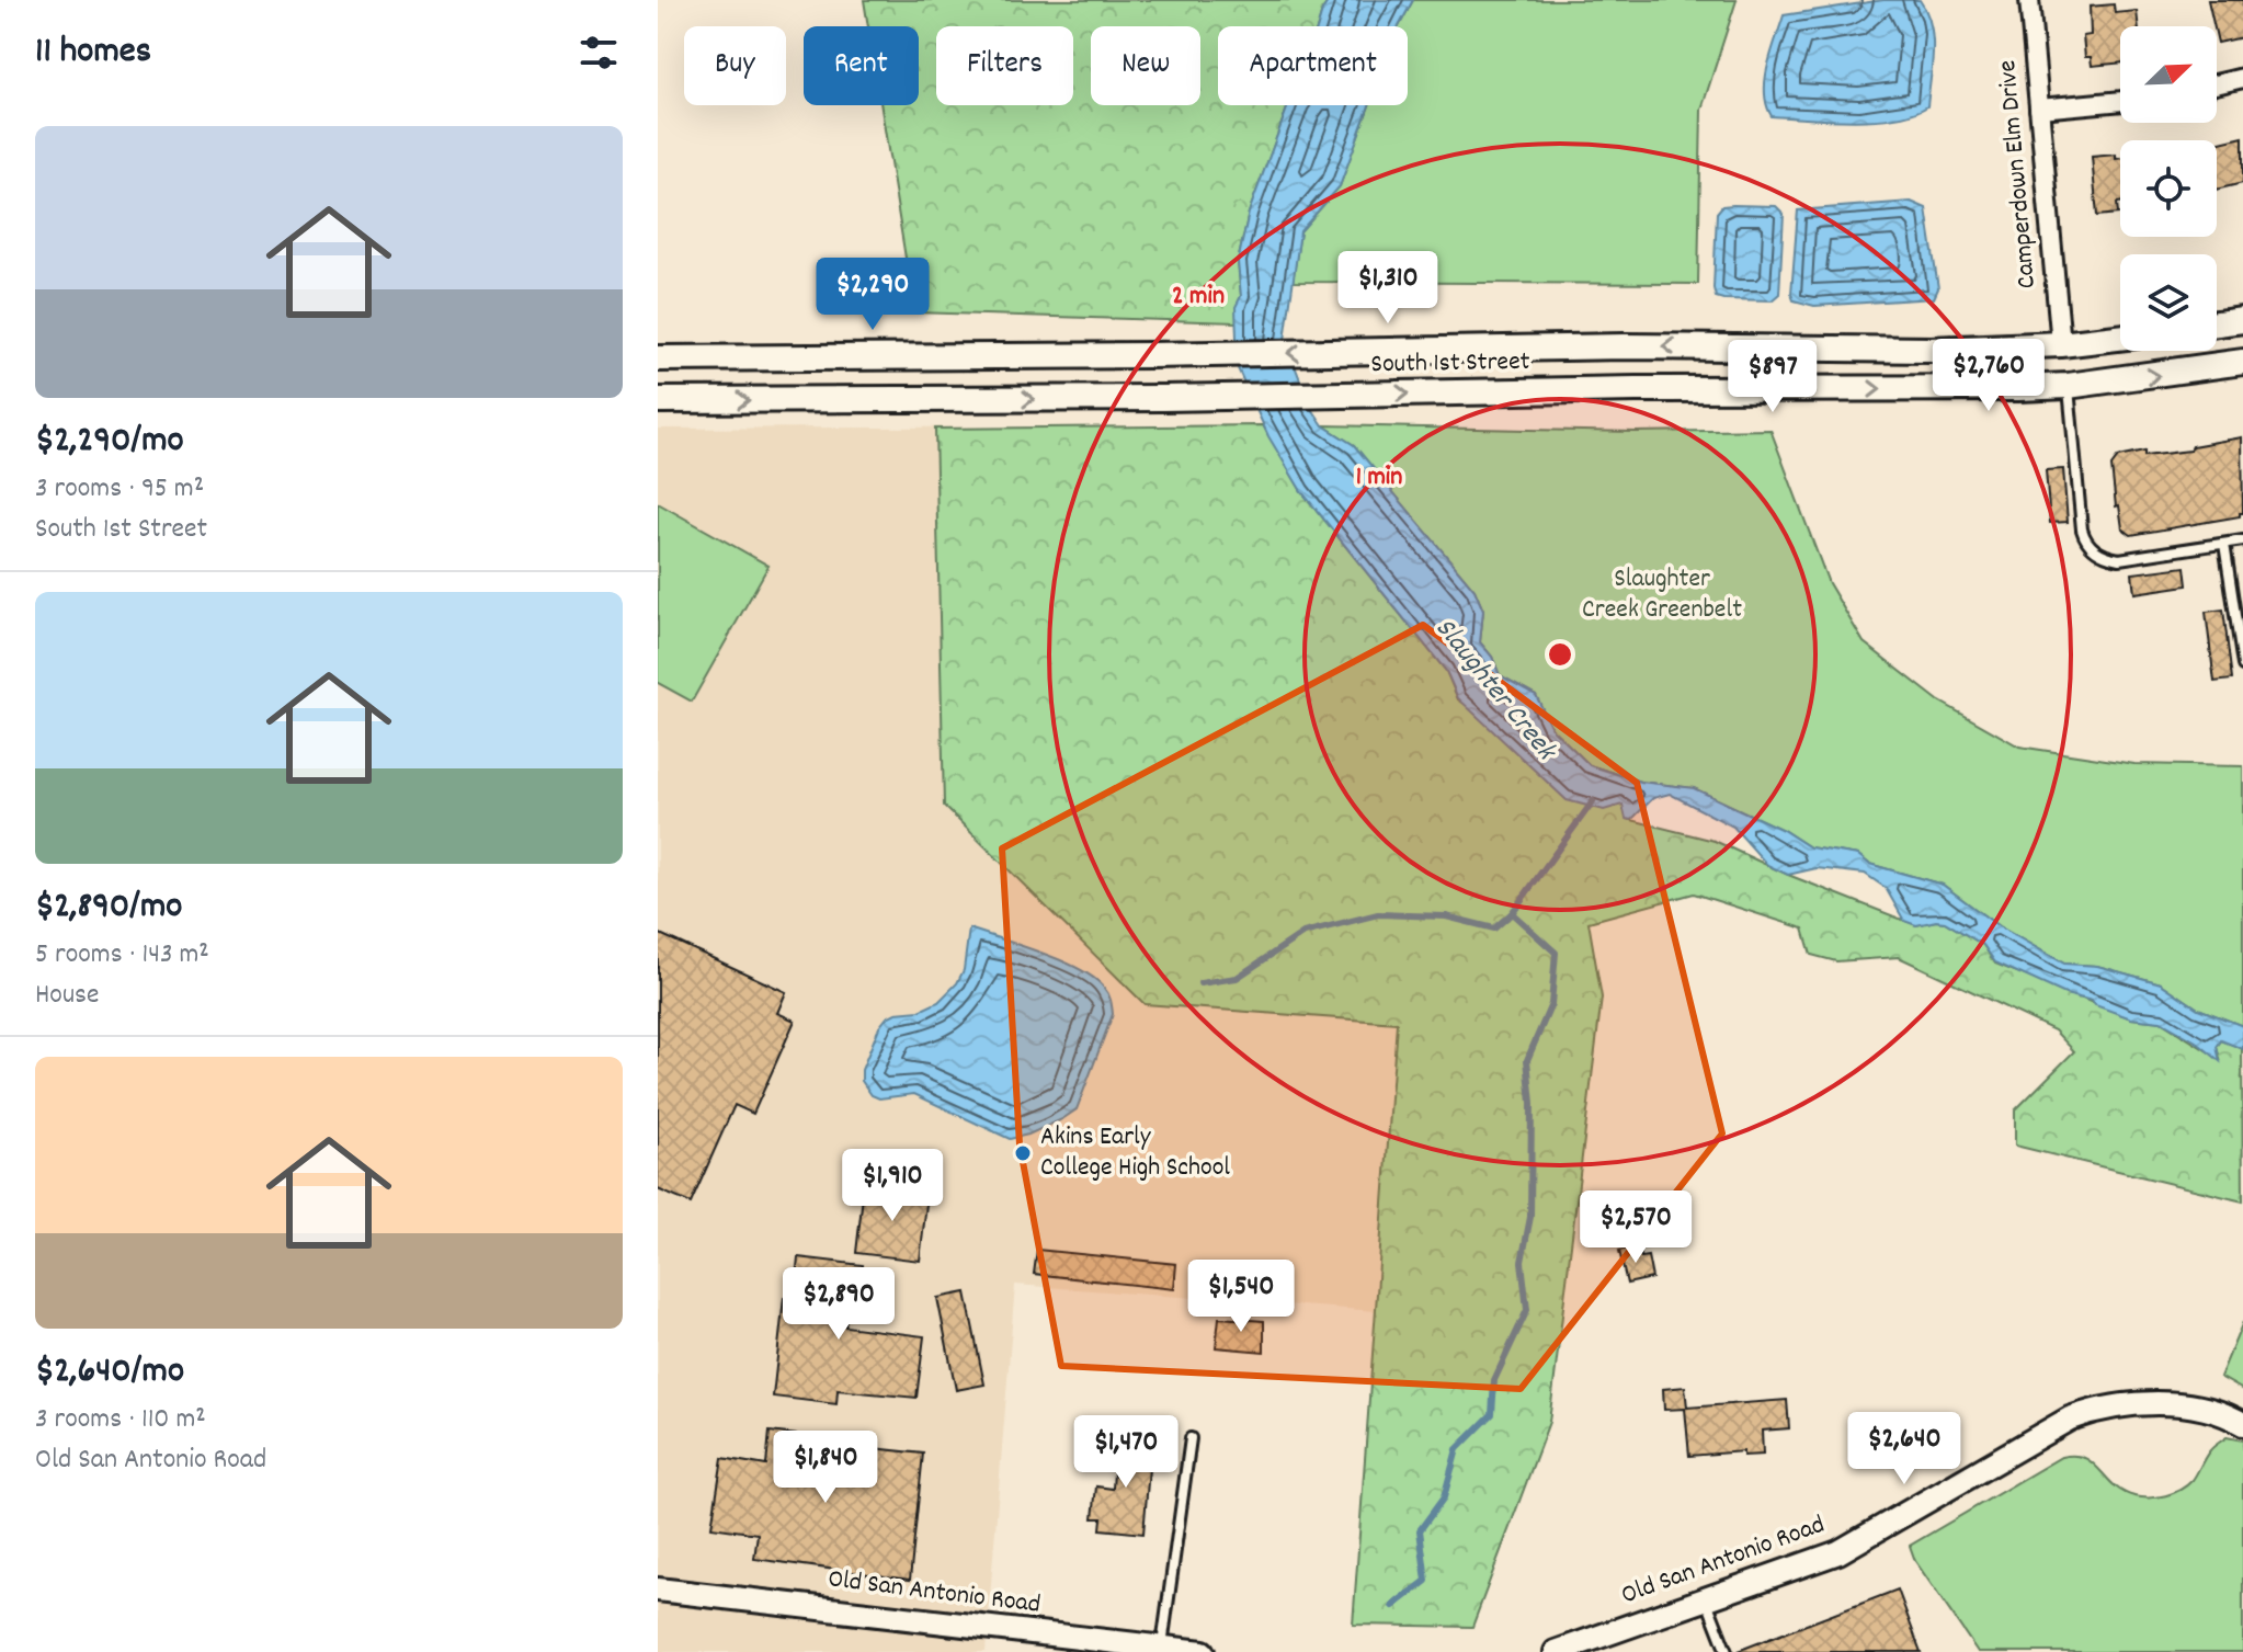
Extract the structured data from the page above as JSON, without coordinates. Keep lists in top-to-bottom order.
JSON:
{
  "streets": {
    "main road": ["South 1st Street"],
    "street": ["Camperdown Elm Drive", "Old San Antonio Road"]
  },
  "crossings": [
    ["Camperdown Elm Drive", "South 1st Street"]
  ],
  "water": ["Slaughter Creek"],
  "parks": ["Slaughter Creek Greenbelt"],
  "places": ["Akins Early College High School"],
  "north": "top right",
  "page": {
    "heading": "11 homes",
    "chip": [
      "Buy",
      "Rent",
      "Filters",
      "New",
      "Apartment"
    ],
    "list": [
      {
        "name": "$2,290/mo",
        "note": "3 rooms · 95 m² · South 1st Street"
      },
      {
        "name": "$2,890/mo",
        "note": "5 rooms · 143 m² · House"
      },
      {
        "name": "$2,640/mo",
        "note": "3 rooms · 110 m² · Old San Antonio Road"
      }
    ],
    "price": [
      "$1,310",
      "$2,290",
      "$2,760",
      "$897",
      "$1,910",
      "$2,570",
      "$1,540",
      "$2,890",
      "$2,640",
      "$1,470",
      "$1,840"
    ]
  },
  "rings": ["2 min", "1 min"]
}
